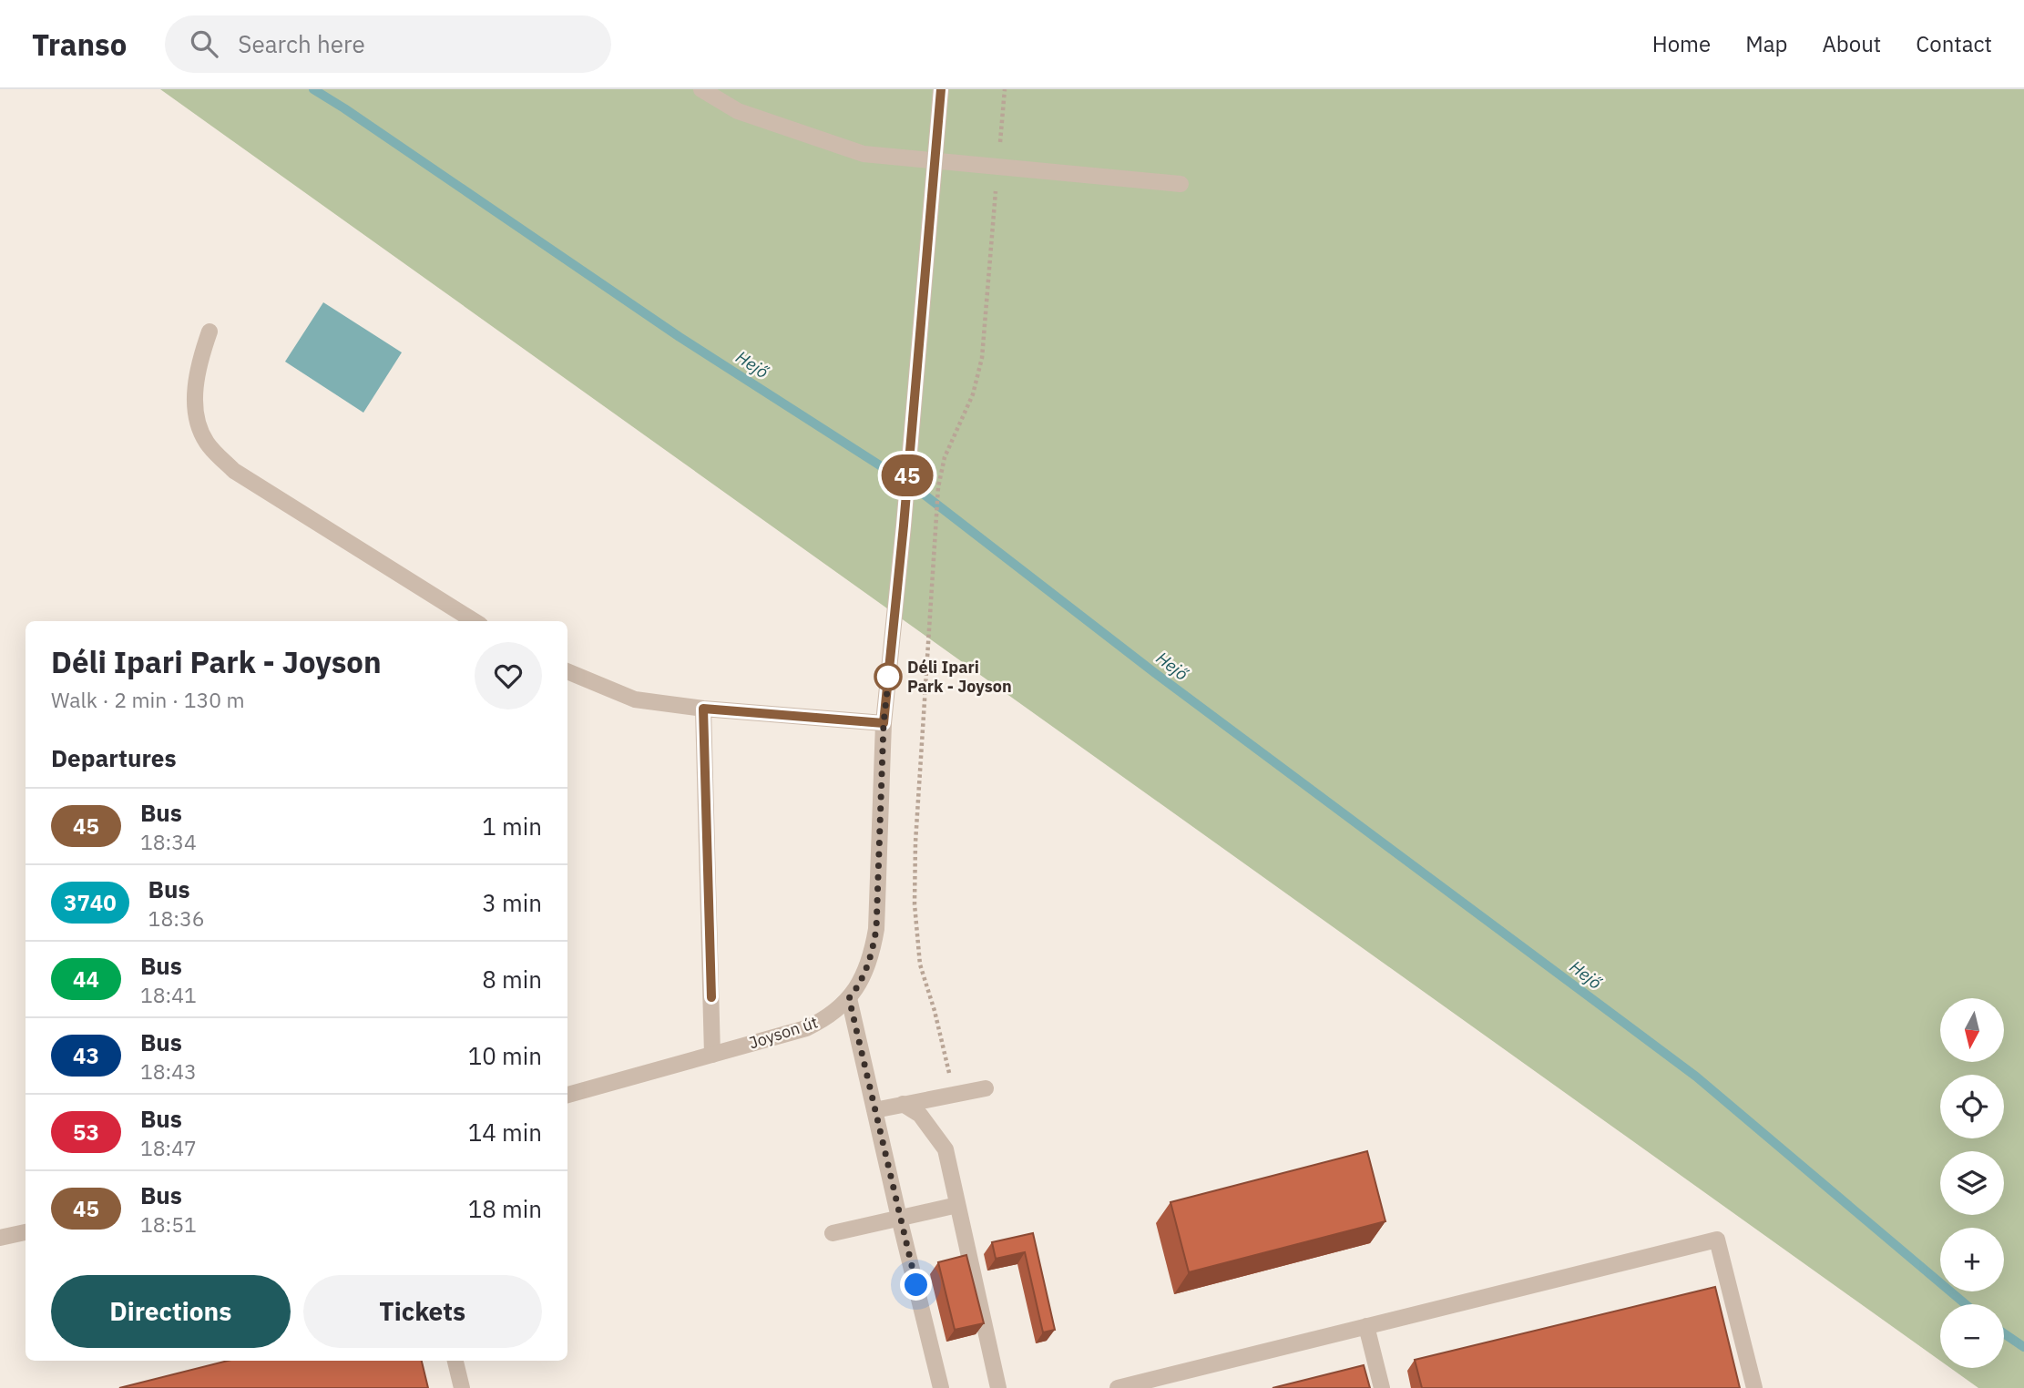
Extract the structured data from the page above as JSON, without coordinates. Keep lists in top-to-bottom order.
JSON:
{
  "streets": {
    "street": ["Joyson út"]
  },
  "water": ["Hejő"],
  "places": ["Déli Ipari Park - Joyson"],
  "lines": ["bus line 45"],
  "north": "bottom",
  "page": {
    "header": "Transo",
    "search": "Search here",
    "nav": [
      "Home",
      "Map",
      "About",
      "Contact"
    ],
    "on_map": "45",
    "heading": [
      ["Déli Ipari Park - Joyson", "Walk · 2 min · 130 m"],
      "Departures"
    ],
    "list": [
      {
        "mark": "45",
        "name": "Bus",
        "note": "18:34",
        "value": "1 min"
      },
      {
        "mark": "3740",
        "name": "Bus",
        "note": "18:36",
        "value": "3 min"
      },
      {
        "mark": "44",
        "name": "Bus",
        "note": "18:41",
        "value": "8 min"
      },
      {
        "mark": "43",
        "name": "Bus",
        "note": "18:43",
        "value": "10 min"
      },
      {
        "mark": "53",
        "name": "Bus",
        "note": "18:47",
        "value": "14 min"
      },
      {
        "mark": "45",
        "name": "Bus",
        "note": "18:51",
        "value": "18 min"
      }
    ],
    "map_buttons": ["+", "−"],
    "buttons": ["Directions", "Tickets"]
  }
}
